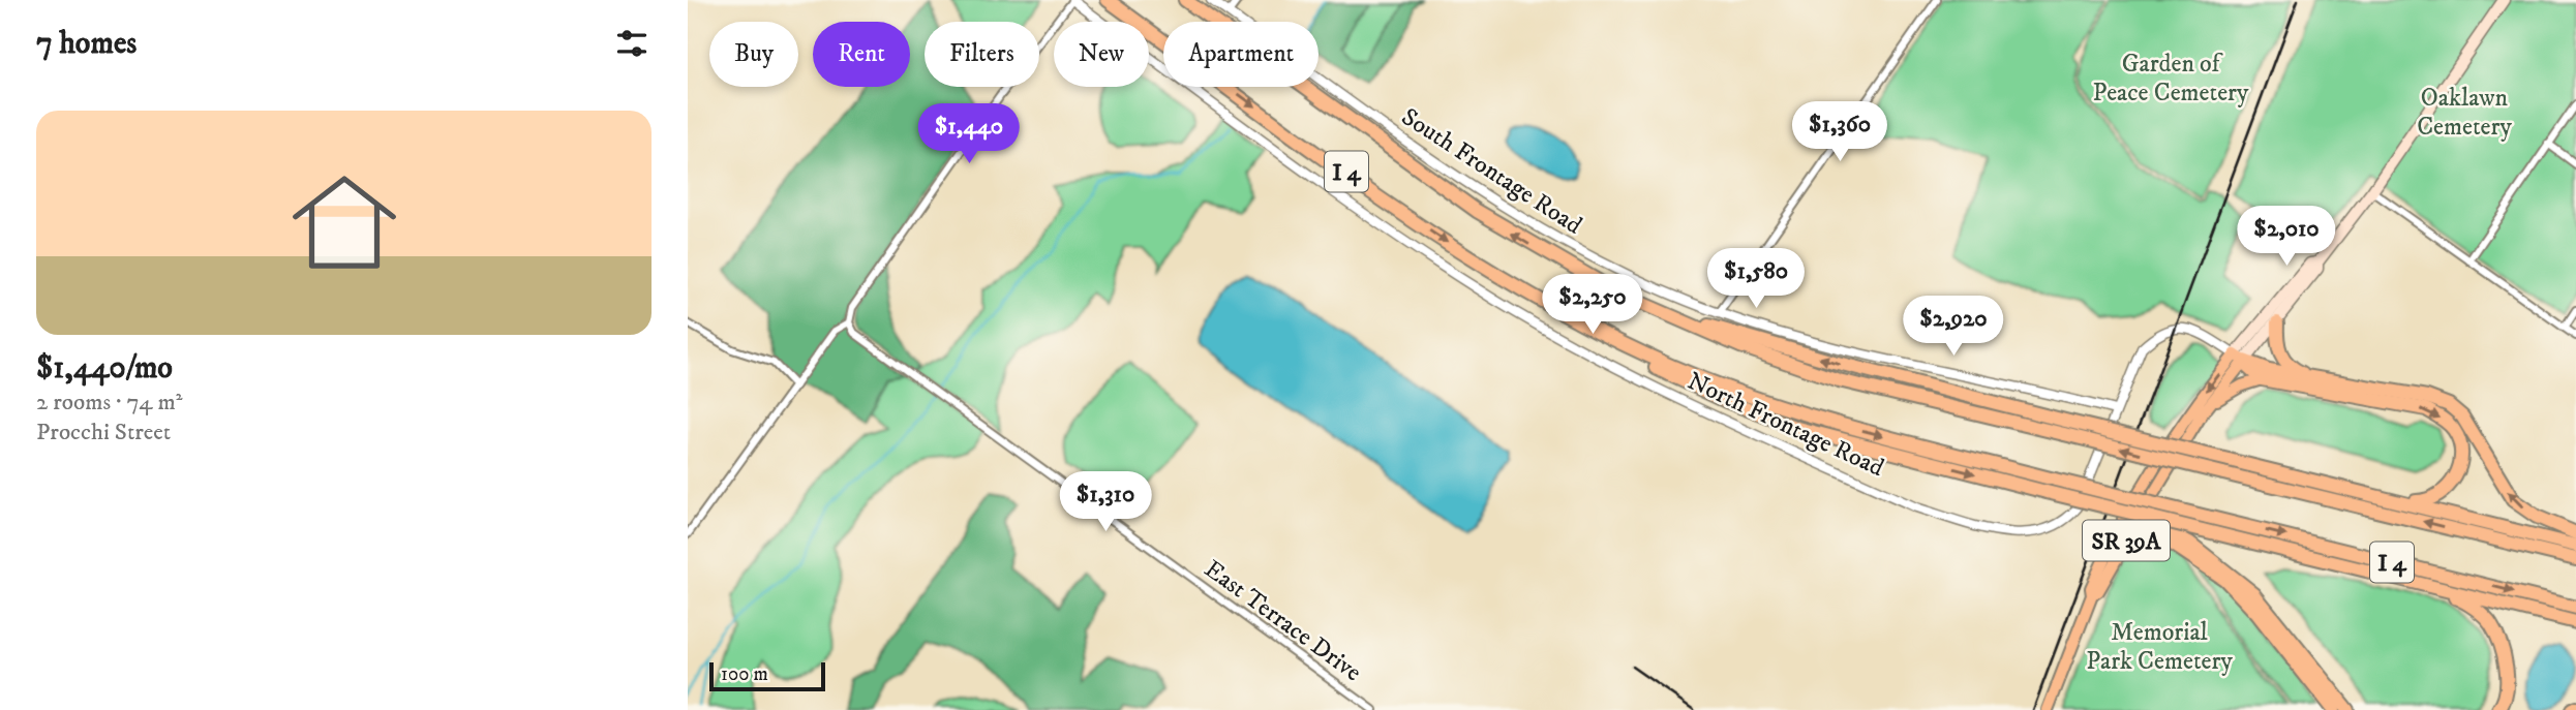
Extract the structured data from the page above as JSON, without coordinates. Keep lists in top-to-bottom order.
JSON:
{
  "streets": {
    "highway": ["I 4"],
    "main road": ["SR 39A"],
    "street": ["South Frontage Road", "North Frontage Road", "East Terrace Drive"]
  },
  "crossings": [
    ["South Frontage Road", "North Frontage Road"],
    ["North Frontage Road", "SR 39A"]
  ],
  "parks": ["Garden of Peace Cemetery", "Oaklawn Cemetery", "Memorial Park Cemetery"],
  "scale_bar": "100 m",
  "page": {
    "heading": "7 homes",
    "chip": [
      "Buy",
      "Rent",
      "Filters",
      "New",
      "Apartment"
    ],
    "list": [
      {
        "name": "$1,440/mo",
        "note": "2 rooms · 74 m² · Procchi Street"
      }
    ],
    "price": [
      "$1,360",
      "$1,440",
      "$2,010",
      "$1,580",
      "$2,250",
      "$2,920",
      "$1,310"
    ],
    "scale": "100 m"
  }
}
